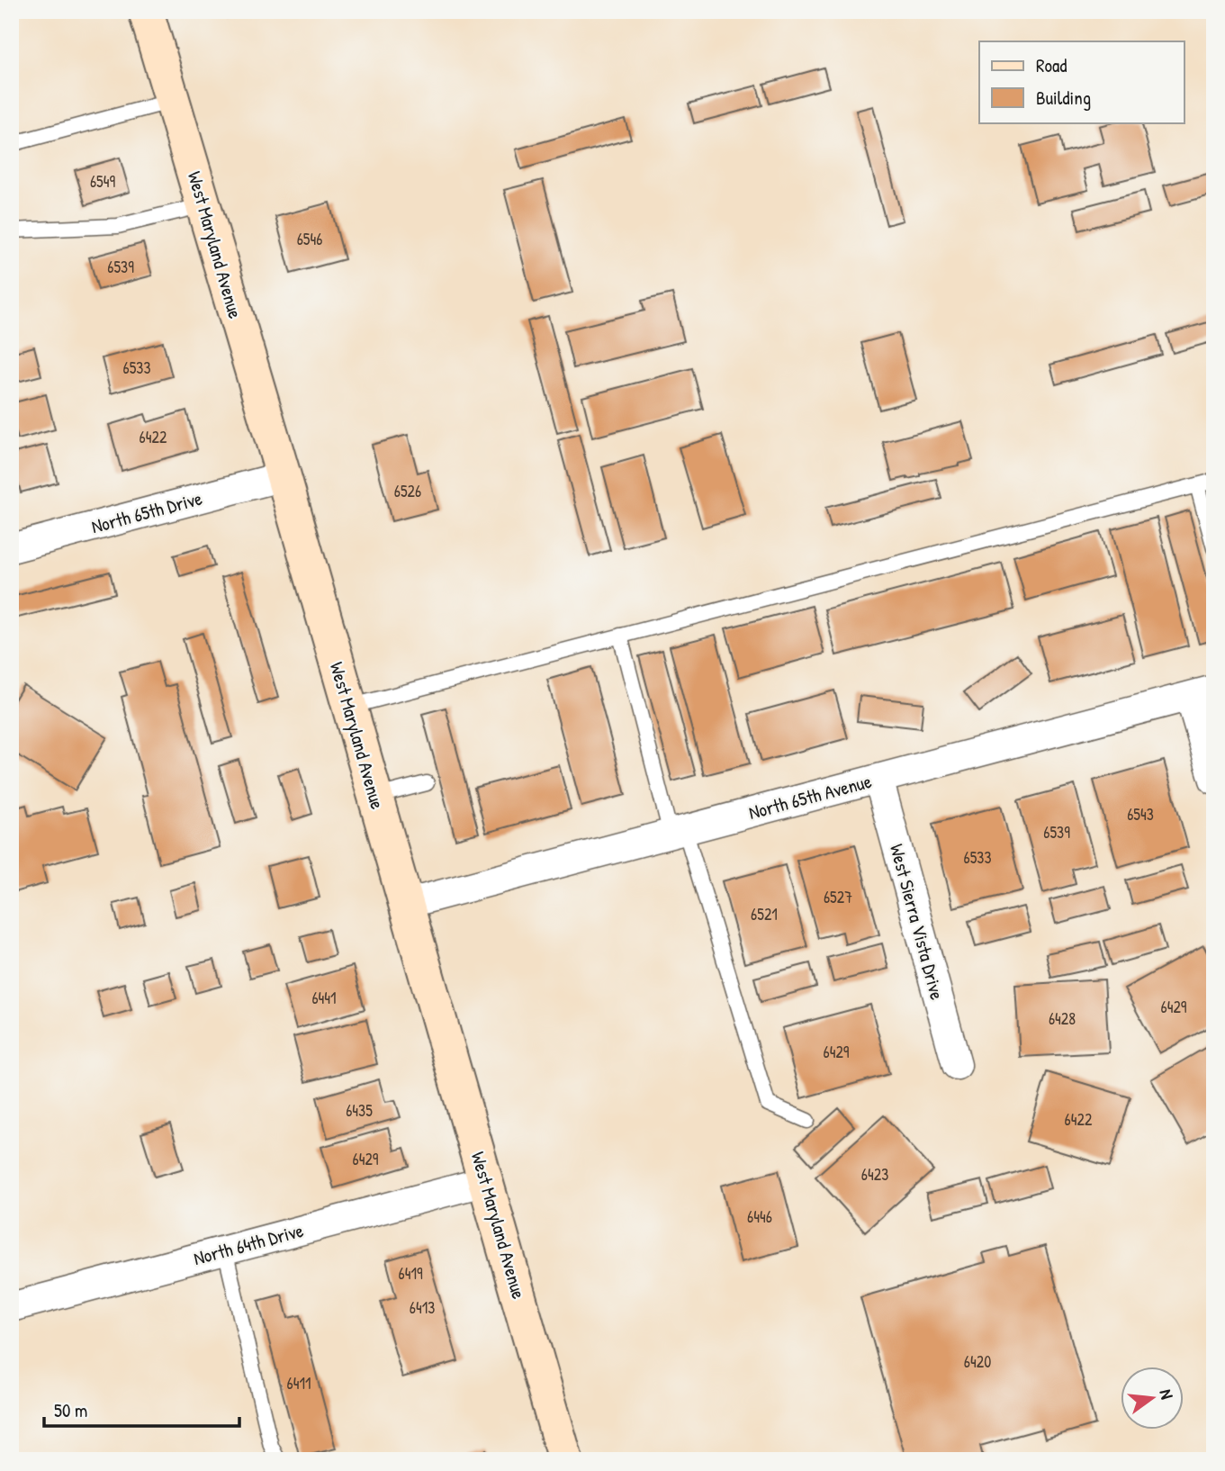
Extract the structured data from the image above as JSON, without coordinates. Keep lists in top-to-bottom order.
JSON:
{
  "streets": {
    "street": [
      "West Maryland Avenue",
      "North 65th Drive",
      "North 65th Avenue",
      "West Sierra Vista Drive",
      "North 64th Drive"
    ]
  },
  "crossings": [
    ["West Maryland Avenue", "North 65th Drive"],
    ["West Maryland Avenue", "North 65th Avenue"],
    ["West Maryland Avenue", "North 64th Drive"],
    ["North 65th Avenue", "West Sierra Vista Drive"]
  ],
  "house_numbers": [
    "6549",
    "6546",
    "6539",
    "6533",
    "6422",
    "6526",
    "6543",
    "6539",
    "6533",
    "6527",
    "6521",
    "6441",
    "6429",
    "6428",
    "6429",
    "6435",
    "6422",
    "6429",
    "6423",
    "6446",
    "6419",
    "6413",
    "6420",
    "6411"
  ],
  "legend": ["Road", "Building"],
  "scale_bar": "50 m",
  "north": "right"
}
